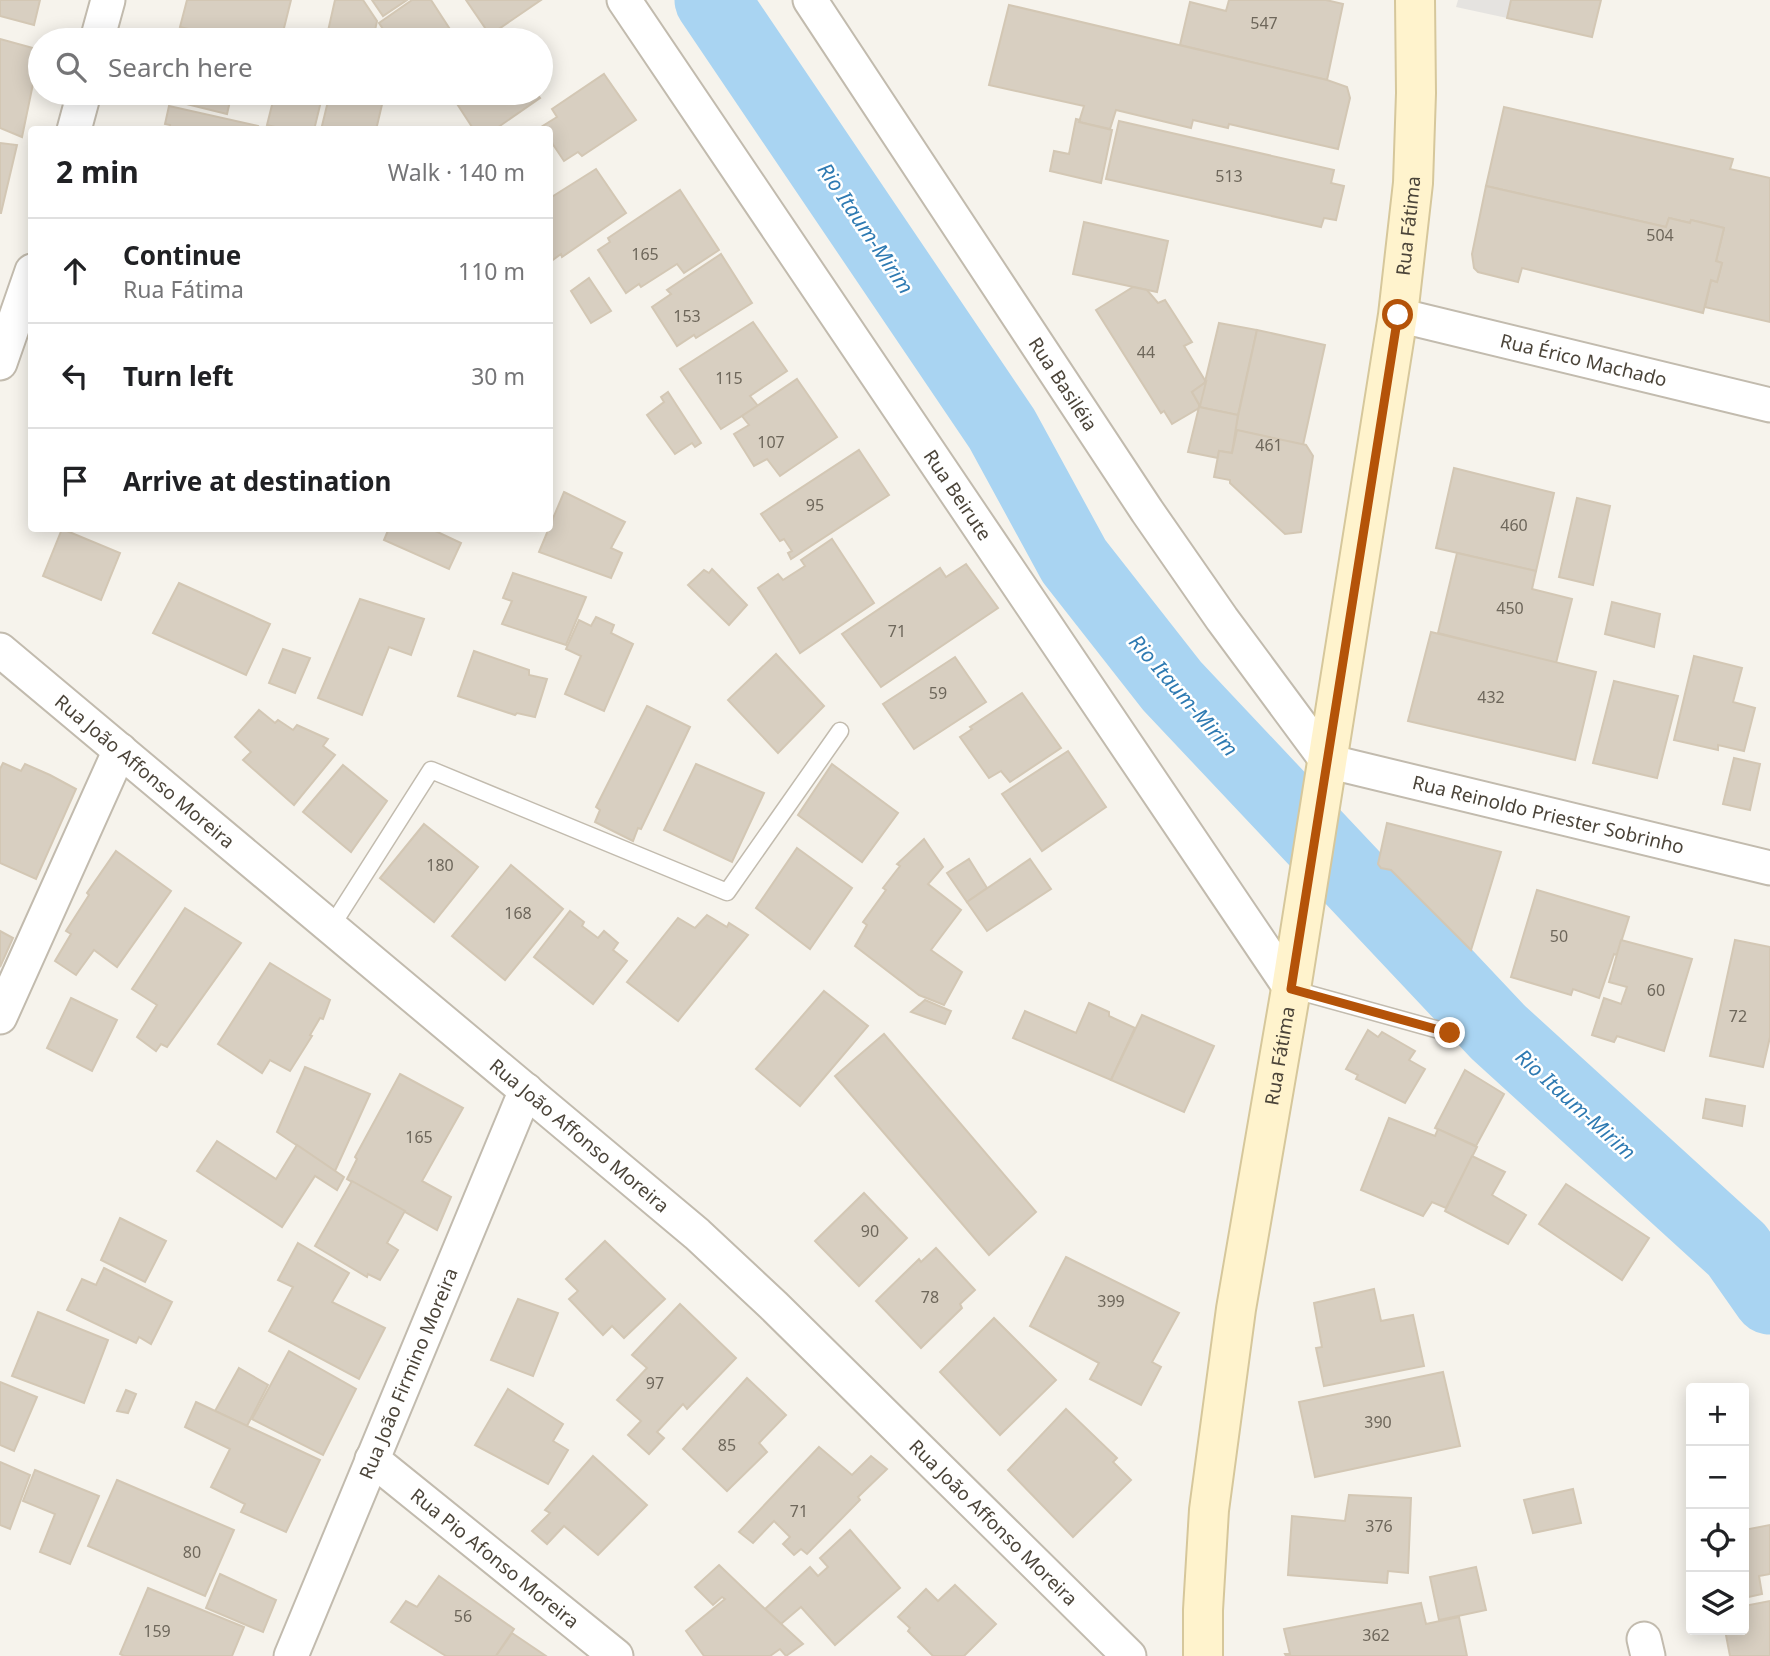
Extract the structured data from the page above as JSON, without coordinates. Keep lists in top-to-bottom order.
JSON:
{
  "streets": {
    "main road": ["Rua Fátima"],
    "street": [
      "Rua Érico Machado",
      "Rua Basiléia",
      "Rua Beirute",
      "Rua João Affonso Moreira",
      "Rua Reinoldo Priester Sobrinho",
      "Rua João Firmino Moreira",
      "Rua Pio Afonso Moreira"
    ]
  },
  "crossings": [
    ["Rua Fátima", "Rua Érico Machado"],
    ["Rua Fátima", "Rua Basiléia"],
    ["Rua Fátima", "Rua Beirute"],
    ["Rua Fátima", "Rua Reinoldo Priester Sobrinho"],
    ["Rua Basiléia", "Rua Reinoldo Priester Sobrinho"],
    ["Rua João Affonso Moreira", "Rua João Firmino Moreira"],
    ["Rua João Firmino Moreira", "Rua Pio Afonso Moreira"]
  ],
  "water": ["Rio Itaum-Mirim"],
  "house_numbers": [
    "547",
    "513",
    "504",
    "165",
    "153",
    "44",
    "115",
    "107",
    "461",
    "95",
    "460",
    "450",
    "71",
    "59",
    "432",
    "180",
    "168",
    "50",
    "60",
    "72",
    "165",
    "90",
    "78",
    "399",
    "97",
    "390",
    "85",
    "71",
    "376",
    "80",
    "56",
    "159",
    "362"
  ],
  "page": {
    "search": "Search here",
    "heading": ["2 min", "Walk · 140 m"],
    "list": [
      ["Continue", "Rua Fátima", "110 m"],
      ["Turn left", "30 m"],
      "Arrive at destination"
    ],
    "map_buttons": ["+", "−"]
  }
}
